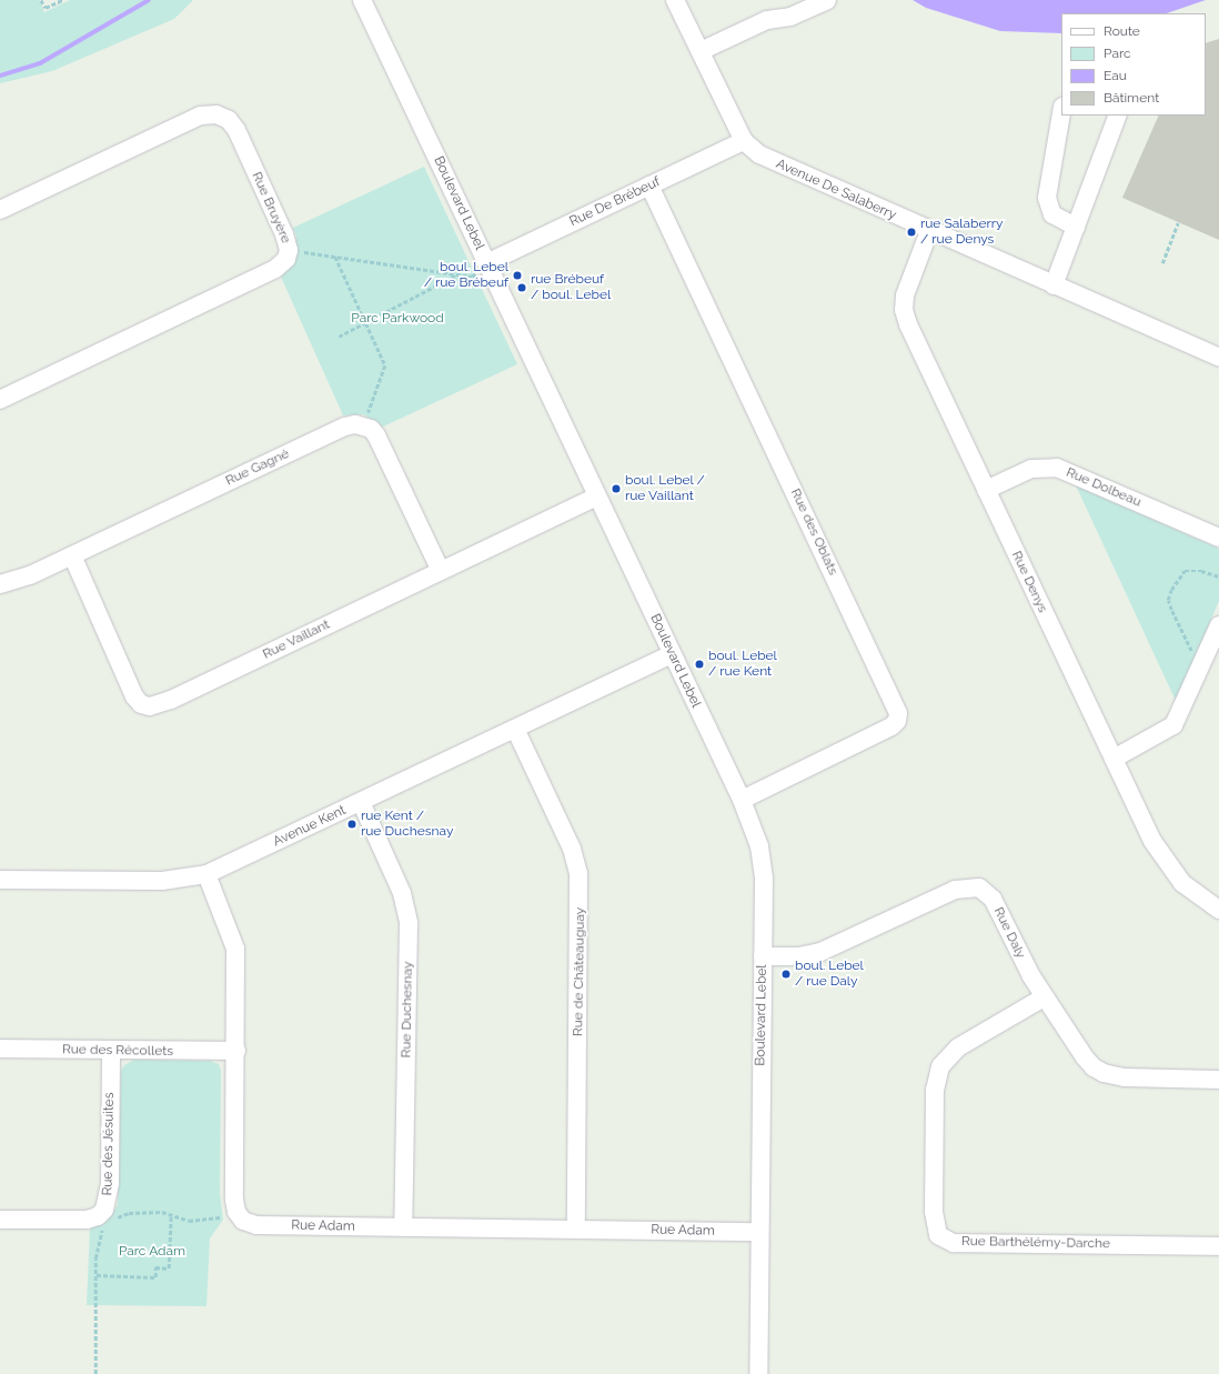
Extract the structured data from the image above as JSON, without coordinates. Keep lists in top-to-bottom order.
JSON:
{
  "streets": {
    "street": [
      "Avenue De Salaberry",
      "Rue De Brébeuf",
      "Boulevard Lebel",
      "Rue Bruyère",
      "Rue Gagné",
      "Rue Dolbeau",
      "Rue des Oblats",
      "Rue Denys",
      "Rue Vaillant",
      "Avenue Kent",
      "Rue Daly",
      "Rue de Châteauguay",
      "Rue Duchesnay",
      "Rue des Récollets",
      "Rue des Jésuites",
      "Rue Adam",
      "Rue Barthélémy-Darche"
    ]
  },
  "crossings": [
    ["Avenue De Salaberry", "Rue De Brébeuf"],
    ["Avenue De Salaberry", "Rue Denys"],
    ["Rue De Brébeuf", "Boulevard Lebel"],
    ["Rue De Brébeuf", "Rue des Oblats"],
    ["Boulevard Lebel", "Rue des Oblats"],
    ["Boulevard Lebel", "Rue Vaillant"],
    ["Boulevard Lebel", "Avenue Kent"],
    ["Boulevard Lebel", "Rue Daly"],
    ["Boulevard Lebel", "Rue Adam"],
    ["Rue Gagné", "Rue Vaillant"],
    ["Rue Dolbeau", "Rue Denys"],
    ["Avenue Kent", "Rue de Châteauguay"],
    ["Avenue Kent", "Rue Duchesnay"],
    ["Avenue Kent", "Rue Adam"],
    ["Rue Daly", "Rue Barthélémy-Darche"],
    ["Rue de Châteauguay", "Rue Adam"],
    ["Rue Duchesnay", "Rue Adam"],
    ["Rue des Récollets", "Rue des Jésuites"],
    ["Rue des Récollets", "Rue Adam"]
  ],
  "parks": ["Parc Parkwood", "Parc Adam"],
  "places": [
    "rue Salaberry / rue Denys",
    "boul. Lebel / rue Brébeuf",
    "rue Brébeuf / boul. Lebel",
    "boul. Lebel / rue Vaillant",
    "boul. Lebel / rue Kent",
    "rue Kent / rue Duchesnay",
    "boul. Lebel / rue Daly"
  ],
  "legend": [
    "Route",
    "Parc",
    "Eau",
    "Bâtiment"
  ]
}
